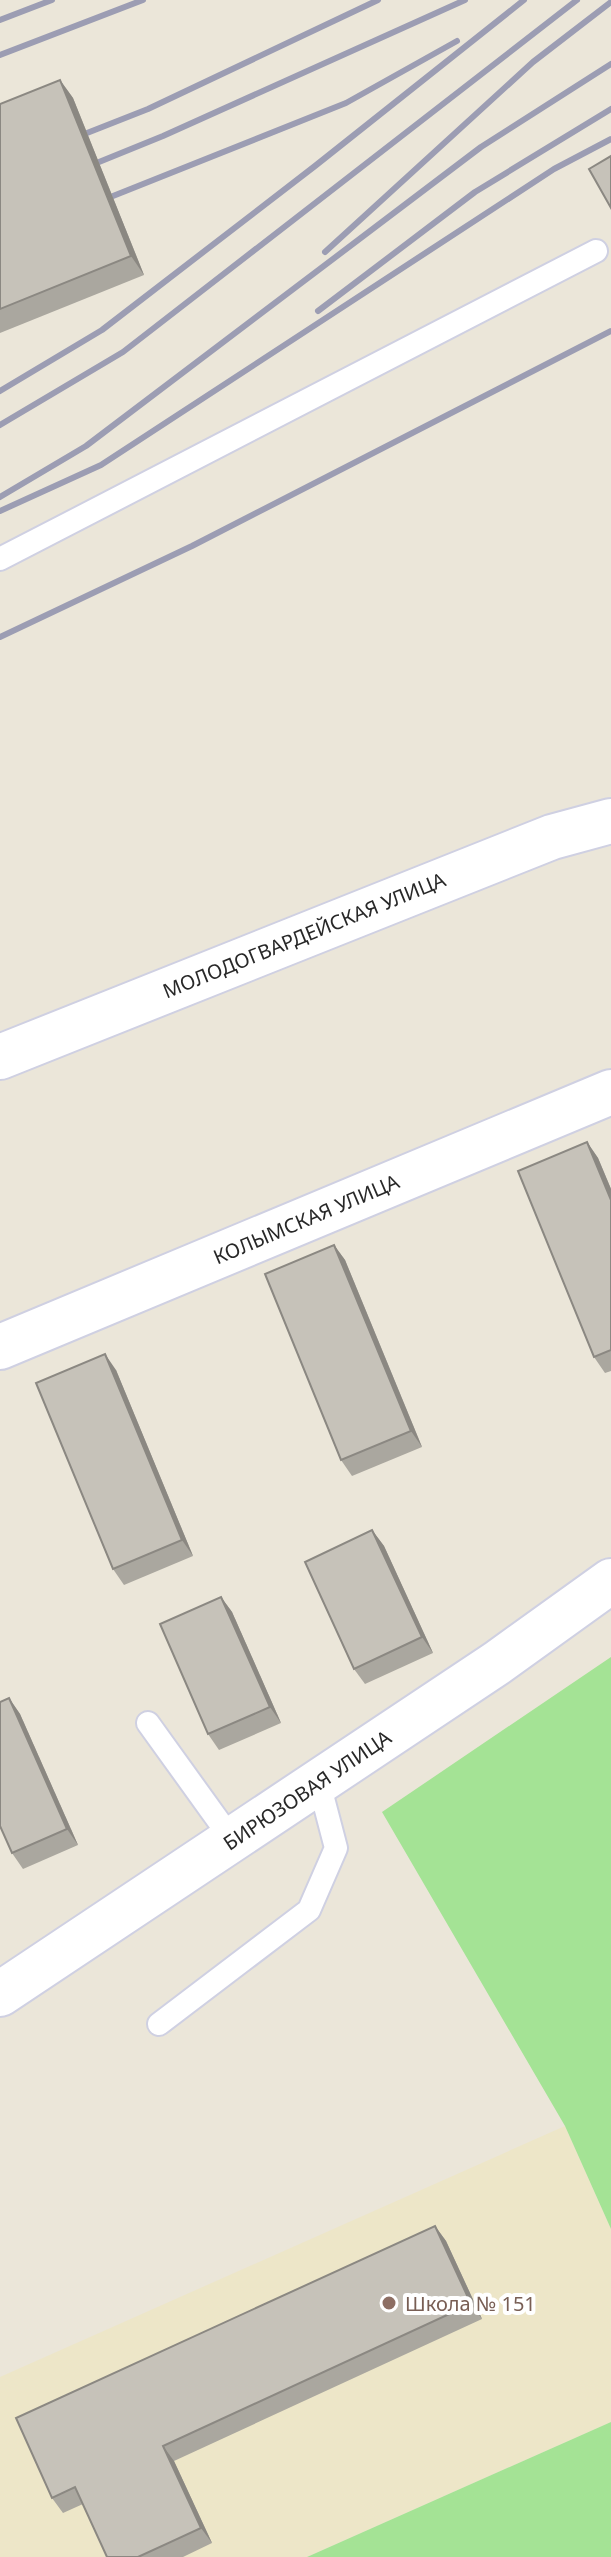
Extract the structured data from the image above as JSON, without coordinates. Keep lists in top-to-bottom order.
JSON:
{
  "streets": {
    "street": ["МОЛОДОГВАРДЕЙСКАЯ УЛИЦА", "КОЛЫМСКАЯ УЛИЦА", "БИРЮЗОВАЯ УЛИЦА"]
  },
  "places": ["Школа № 151"]
}
